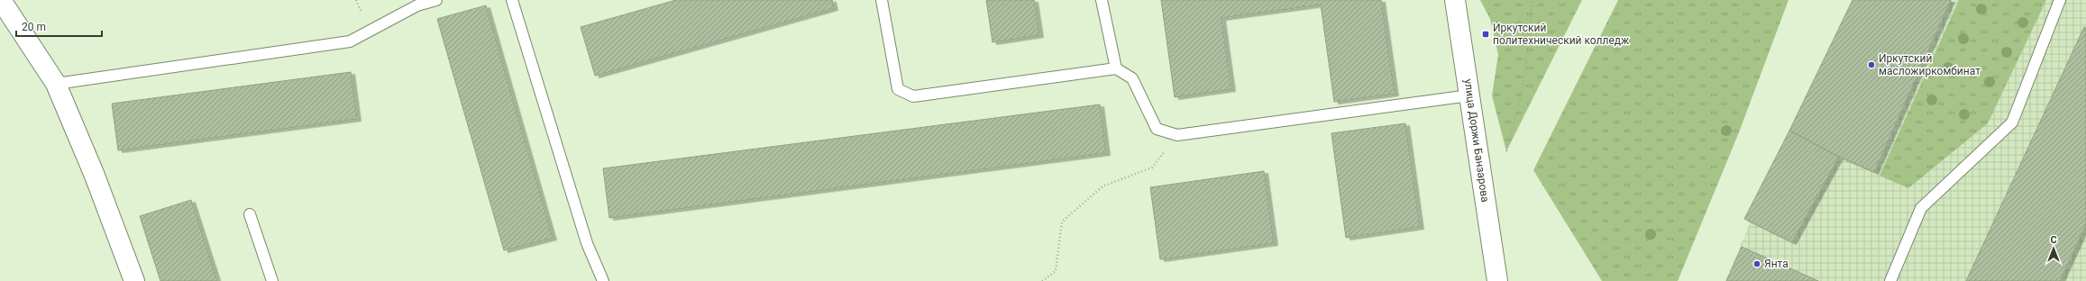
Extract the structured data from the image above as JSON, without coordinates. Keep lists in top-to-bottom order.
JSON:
{
  "streets": {
    "street": ["улица Доржи Банзарова"]
  },
  "places": {
    "transit": ["Иркутский политехнический колледж"],
    "other": ["Иркутский масложиркомбинат", "Янта"]
  },
  "scale_bar": "20 m",
  "north": "top"
}
